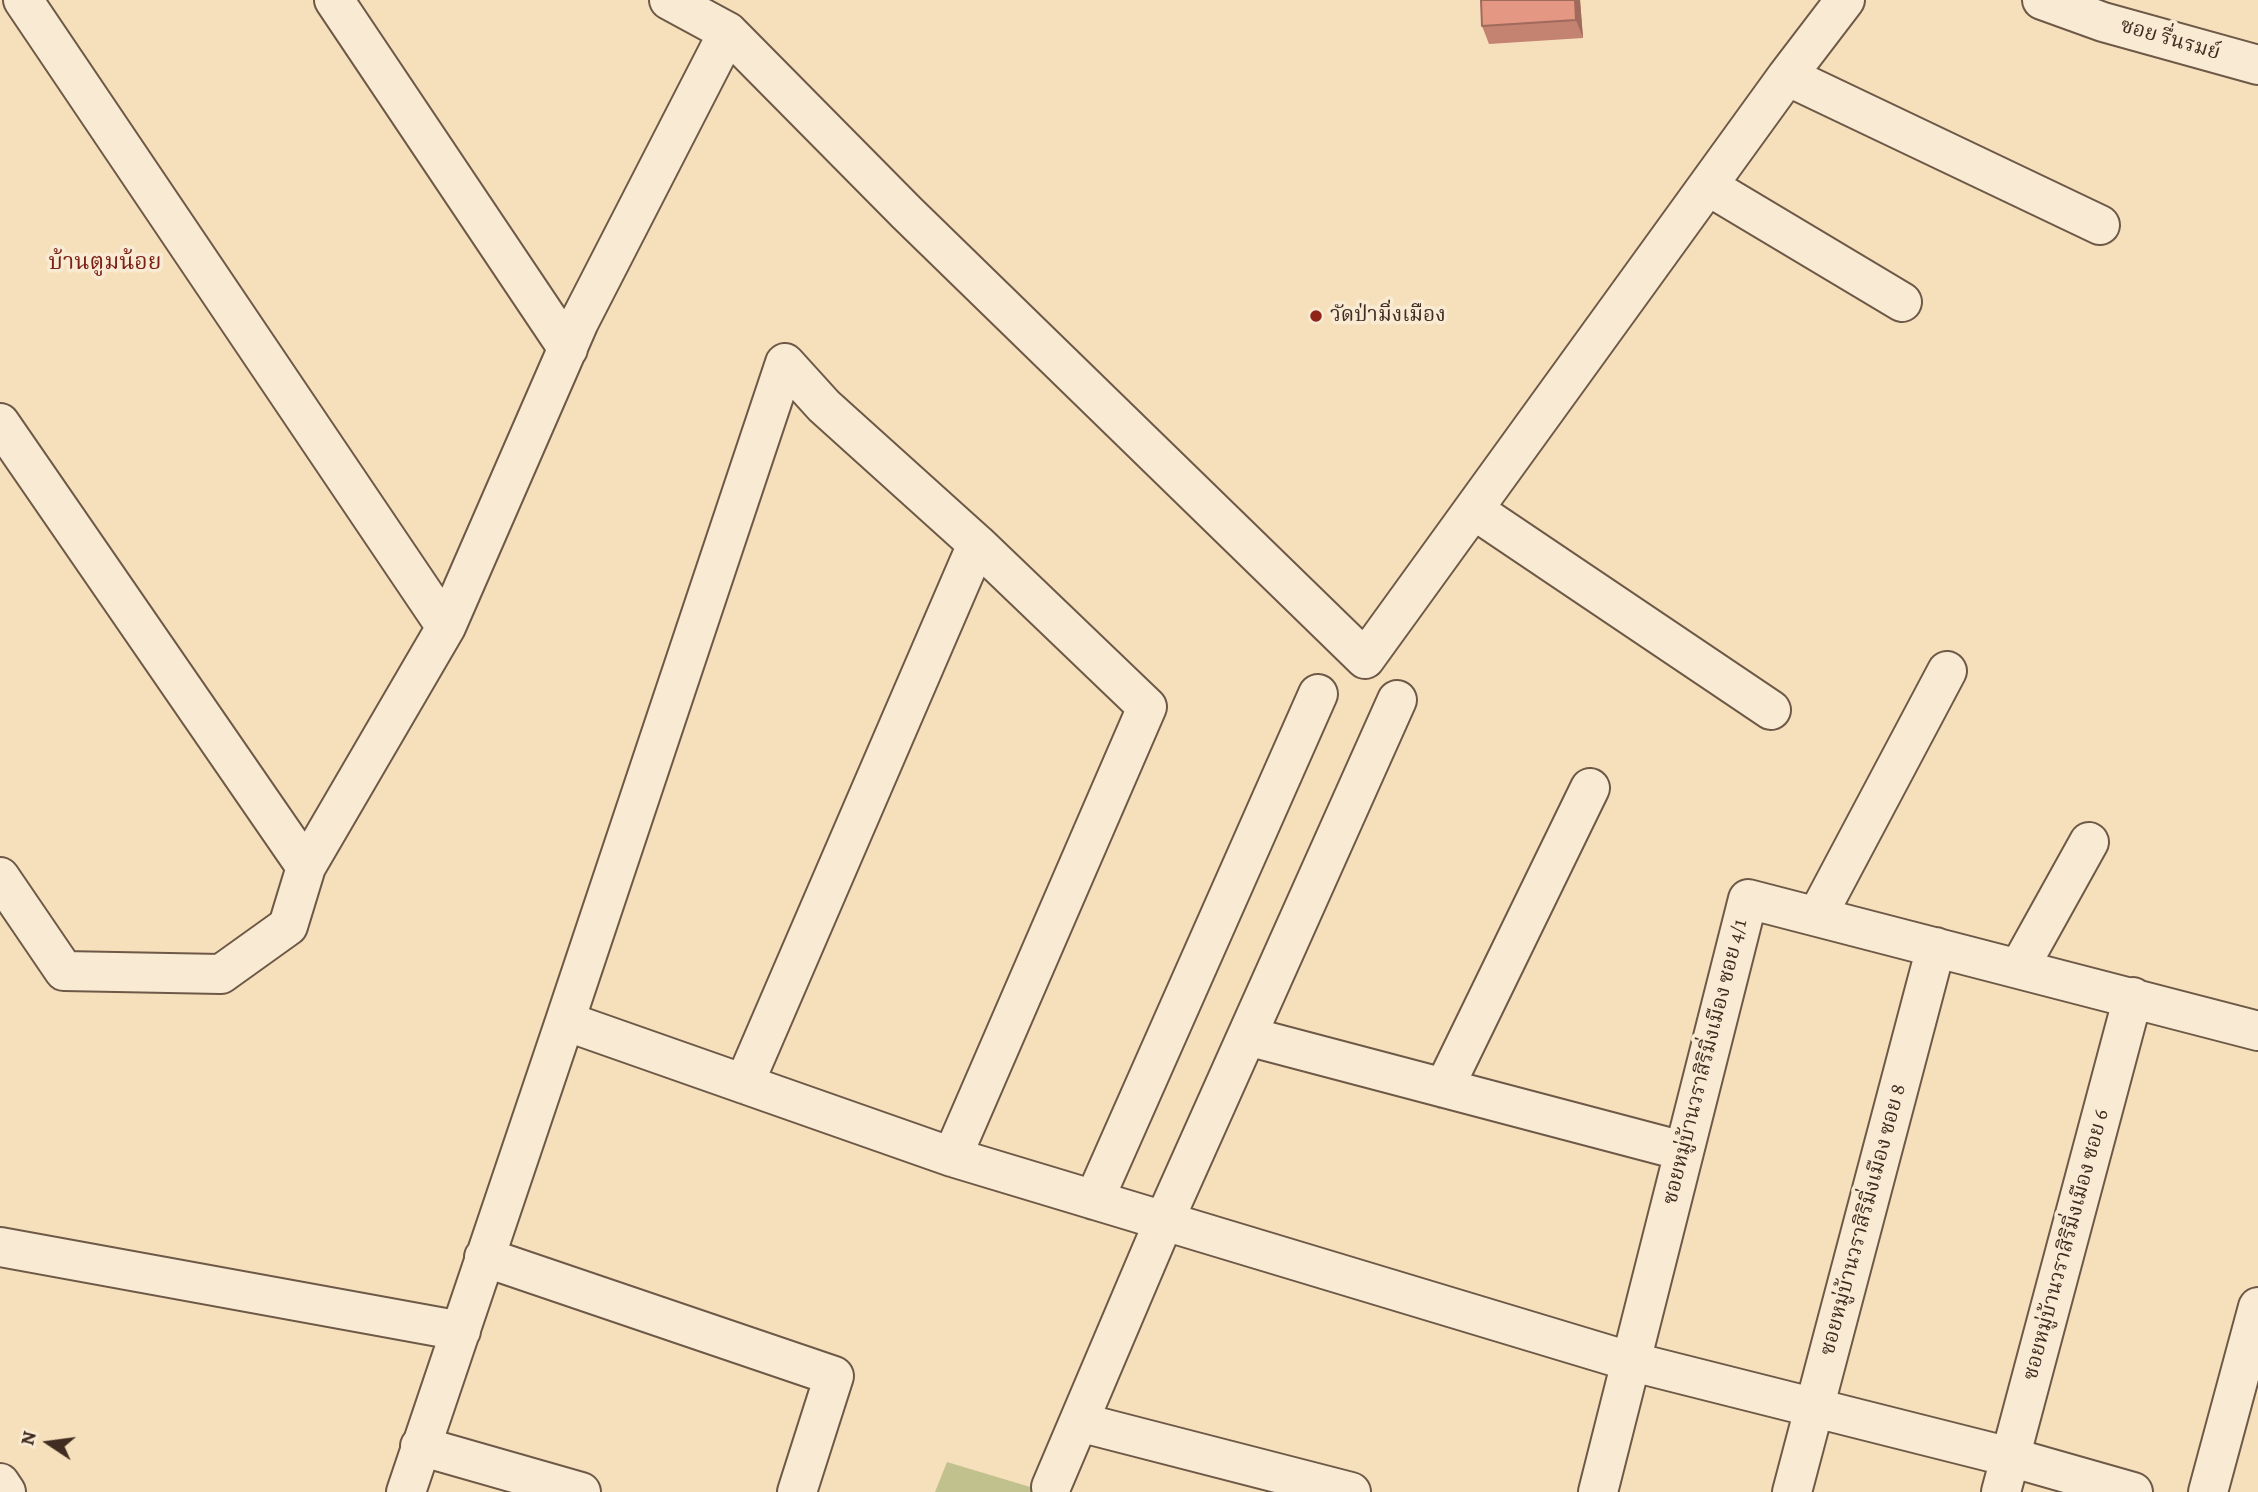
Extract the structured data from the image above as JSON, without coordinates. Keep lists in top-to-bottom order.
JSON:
{
  "streets": {
    "street": [
      "ซอย รื่นรมย์",
      "ซอยหมู่บ้านวราสิริมิ่งเมือง ซอย 4/1",
      "ซอยหมู่บ้านวราสิริมิ่งเมือง ซอย 8",
      "ซอยหมู่บ้านวราสิริมิ่งเมือง ซอย 6"
    ]
  },
  "crossings": [
    ["ซอยหมู่บ้านวราสิริมิ่งเมือง ซอย 4/1", "ซอยหมู่บ้านวราสิริมิ่งเมือง ซอย 8"],
    ["ซอยหมู่บ้านวราสิริมิ่งเมือง ซอย 4/1", "ซอยหมู่บ้านวราสิริมิ่งเมือง ซอย 6"]
  ],
  "districts": ["บ้านตูมน้อย"],
  "places": ["วัดป่ามิ่งเมือง"],
  "north": "left"
}
